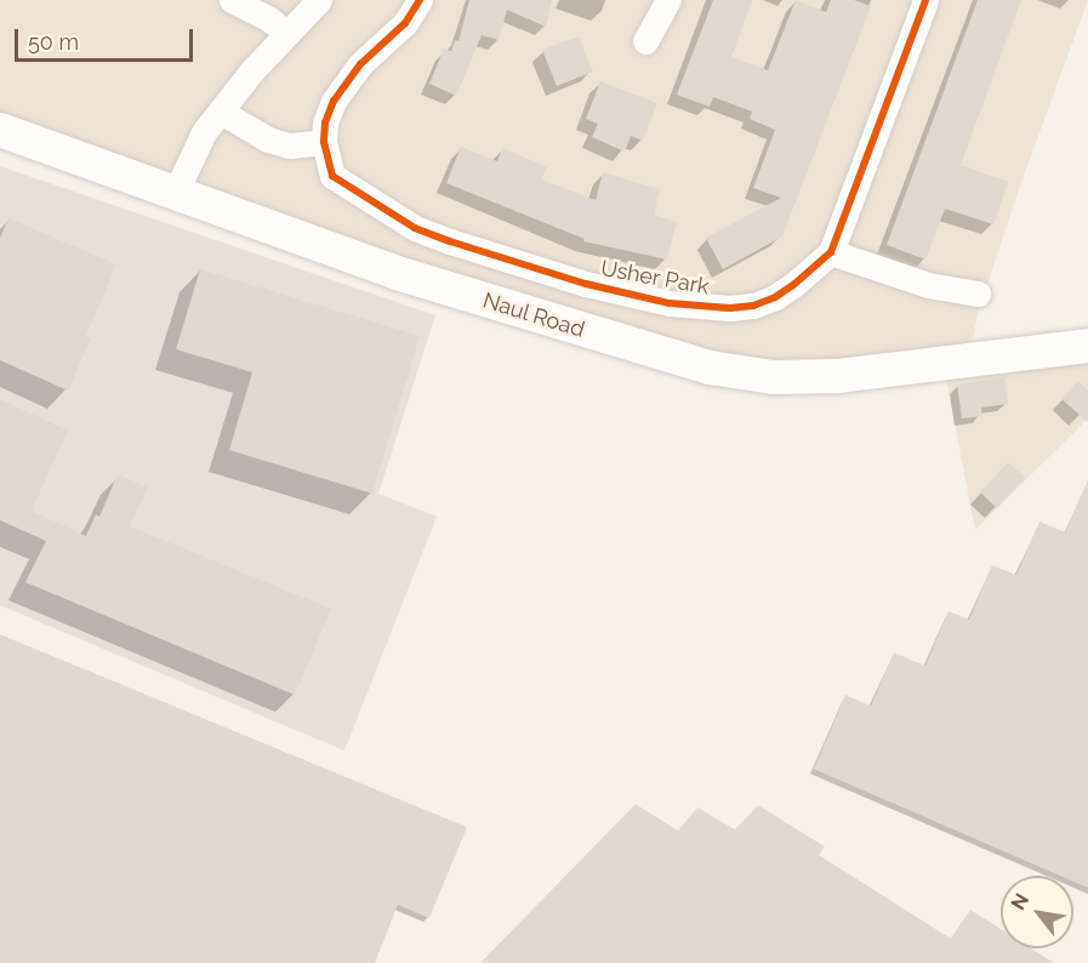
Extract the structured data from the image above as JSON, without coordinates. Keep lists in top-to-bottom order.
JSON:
{
  "streets": {
    "main road": ["Naul Road"],
    "street": ["Usher Park"]
  },
  "scale_bar": "50 m",
  "north": "top left"
}
